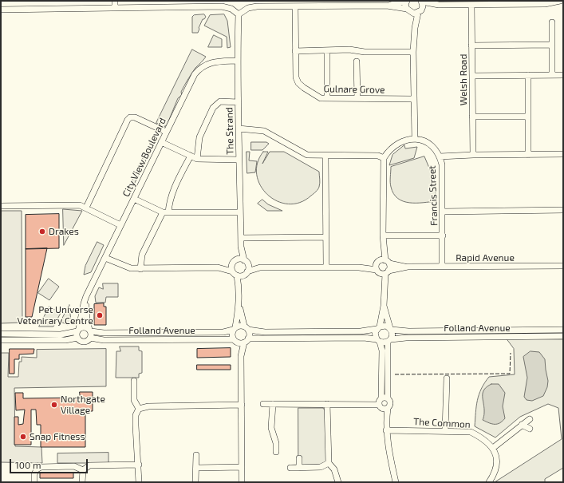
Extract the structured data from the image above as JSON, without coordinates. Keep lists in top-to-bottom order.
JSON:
{
  "streets": {
    "street": [
      "Welsh Road",
      "Gulnare Grove",
      "The Strand",
      "City View Boulevard",
      "Francis Street",
      "Rapid Avenue",
      "Folland Avenue",
      "The Common"
    ]
  },
  "crossings": [
    ["The Strand", "City View Boulevard"],
    ["The Strand", "Rapid Avenue"],
    ["City View Boulevard", "Folland Avenue"],
    ["Francis Street", "Rapid Avenue"]
  ],
  "places": [
    "Drakes",
    "Pet Universe Vetenirary Centre",
    "Northgate Village",
    "Snap Fitness"
  ],
  "scale_bar": "100 m"
}
